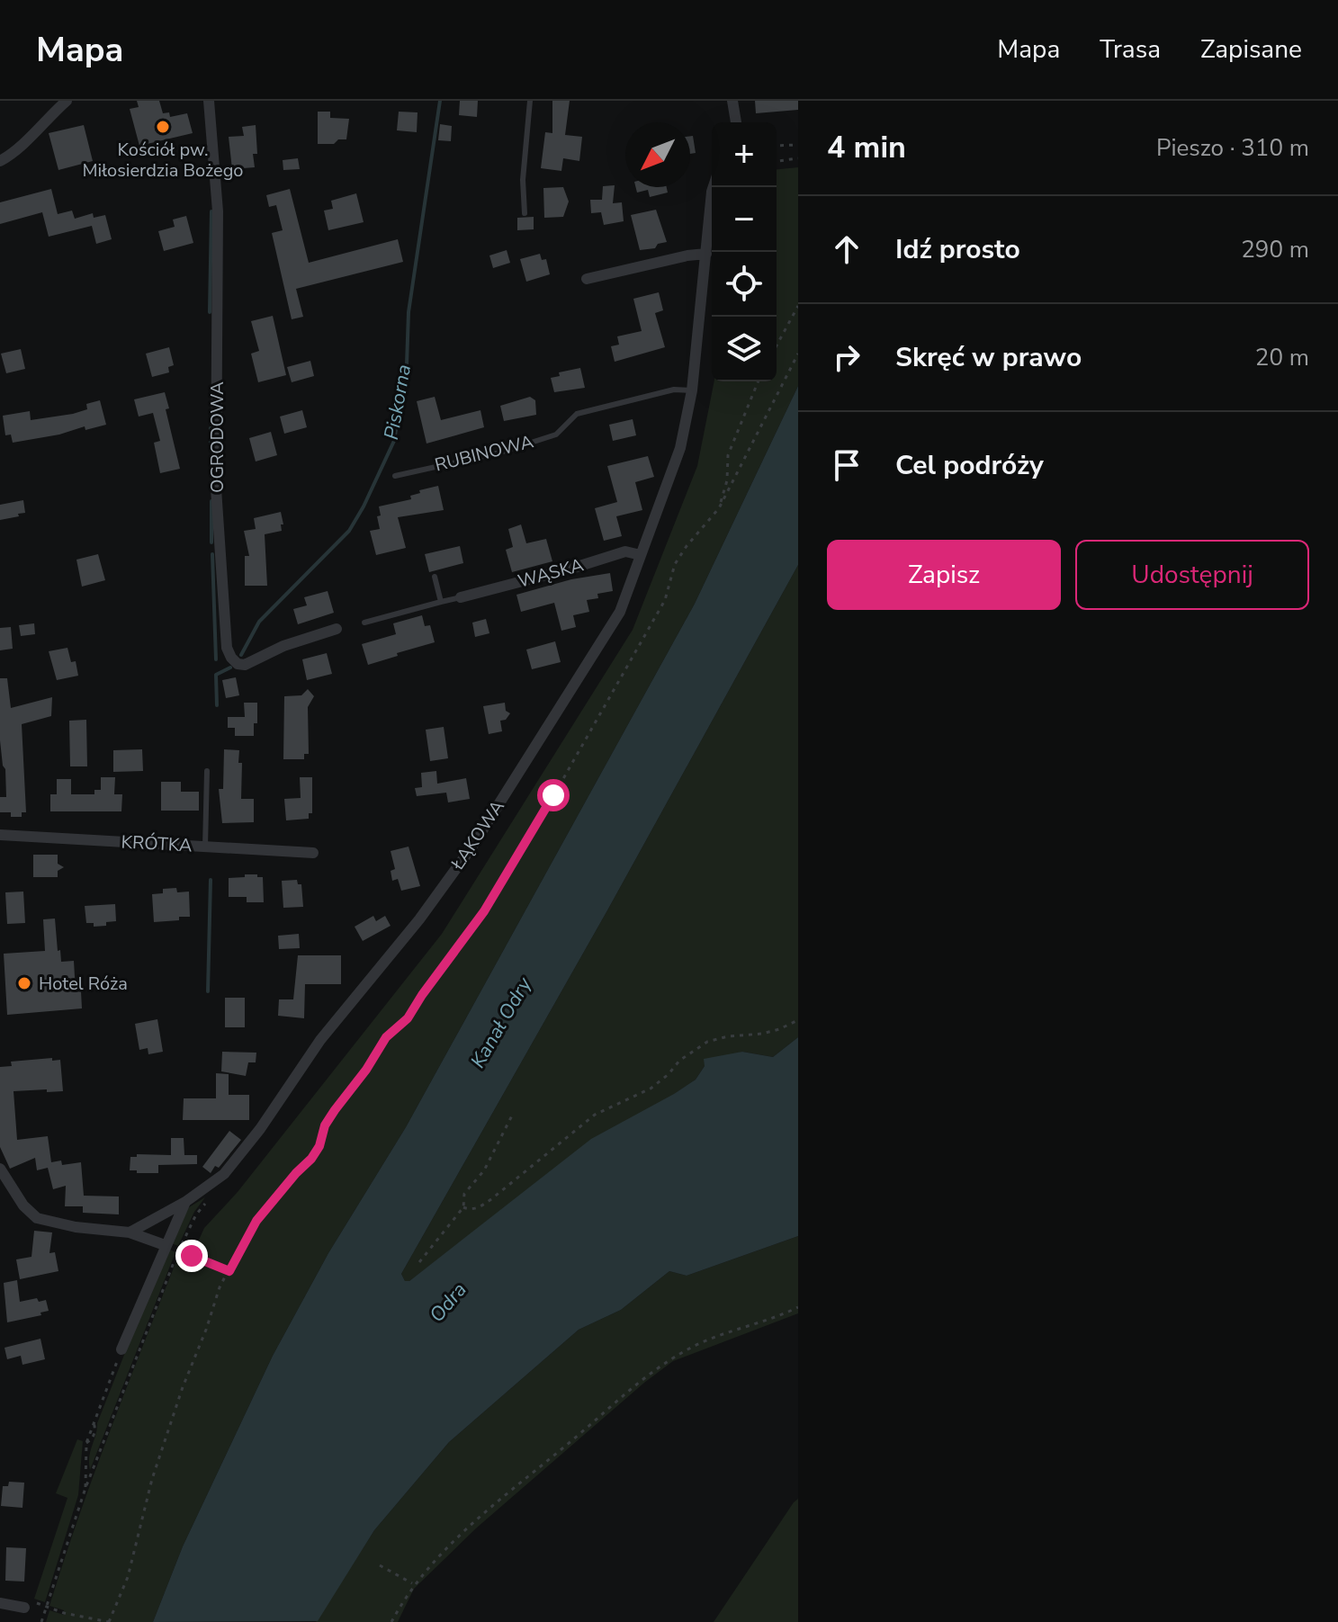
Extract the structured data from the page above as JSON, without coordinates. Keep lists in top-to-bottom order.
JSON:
{
  "streets": {
    "street": [
      "OGRODOWA",
      "WĄSKA",
      "ŁĄKOWA",
      "KRÓTKA"
    ],
    "lane": ["RUBINOWA"]
  },
  "crossings": [
    ["RUBINOWA", "ŁĄKOWA"],
    ["WĄSKA", "ŁĄKOWA"]
  ],
  "water": ["Piskorna", "Kanał Odry", "Odra"],
  "places": ["Kościół pw. Miłosierdzia Bożego", "Hotel Róża"],
  "north": "bottom left",
  "page": {
    "header": "Mapa",
    "nav": ["Mapa", "Trasa", "Zapisane"],
    "heading": ["4 min", "Pieszo · 310 m"],
    "map_buttons": ["+", "−"],
    "list": [
      ["Idź prosto", "290 m"],
      ["Skręć w prawo", "20 m"],
      "Cel podróży"
    ],
    "buttons": ["Zapisz", "Udostępnij"]
  }
}
